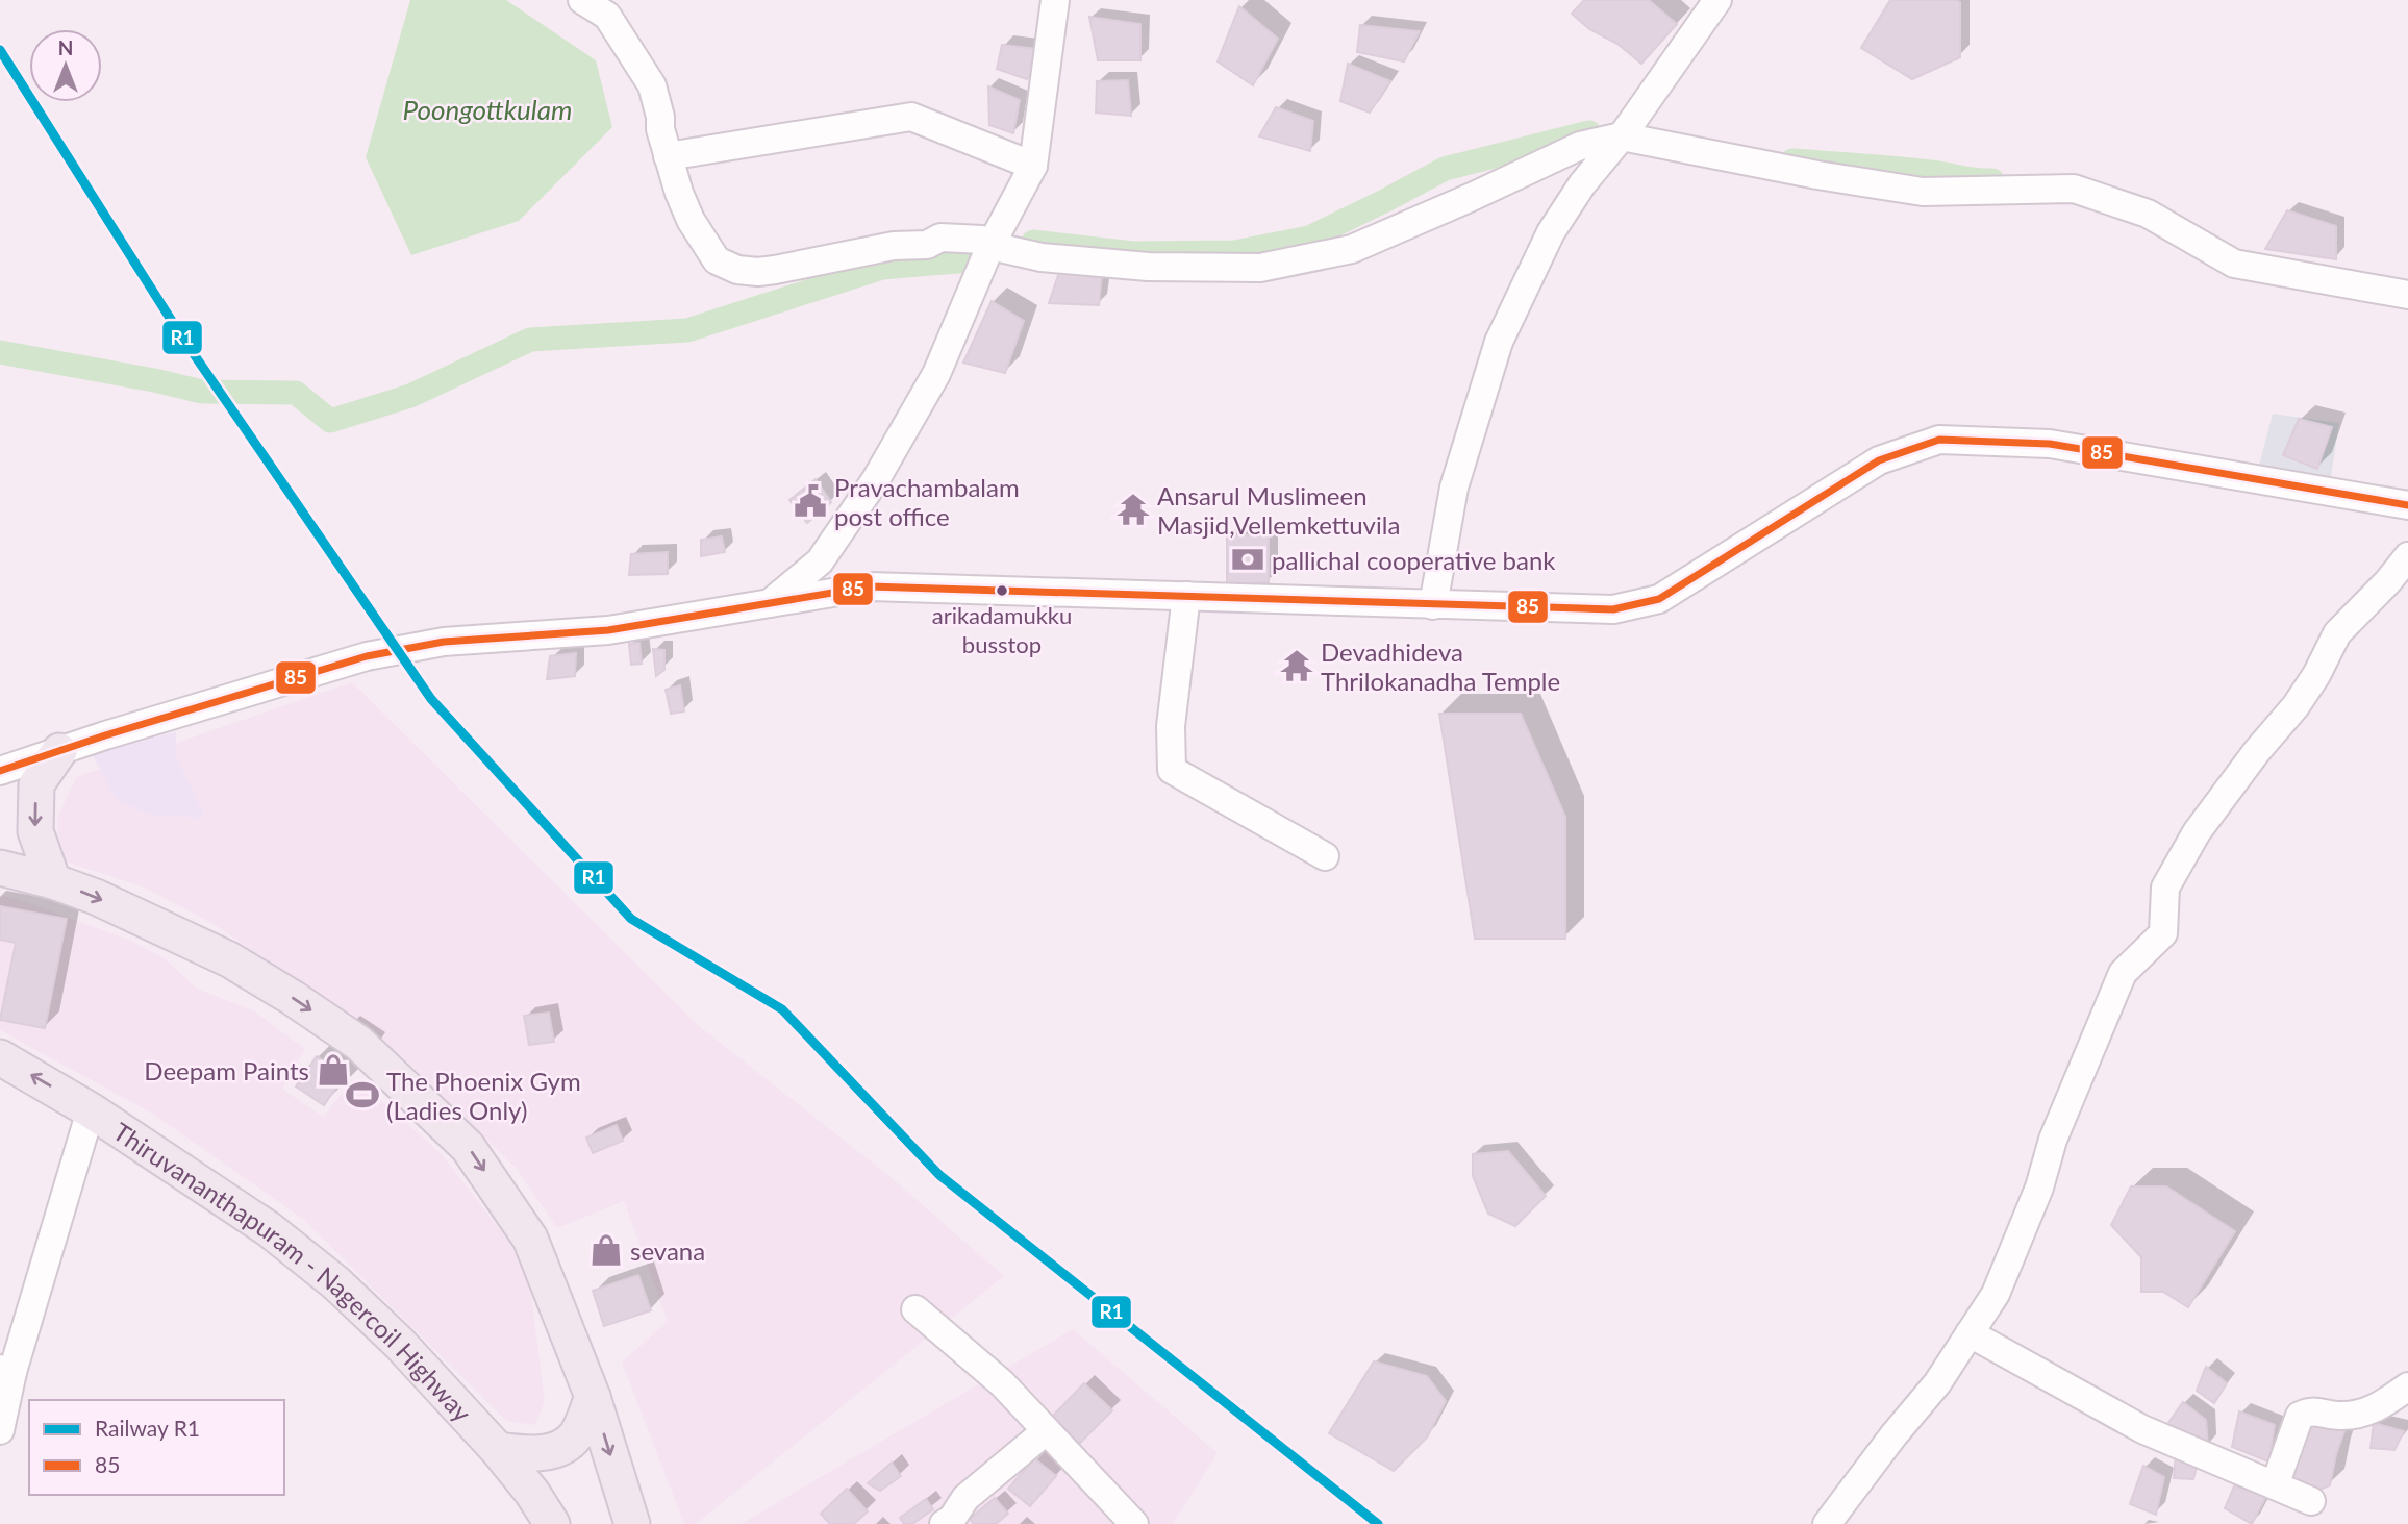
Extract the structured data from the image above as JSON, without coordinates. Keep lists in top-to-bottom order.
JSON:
{
  "streets": {
    "main road": ["Thiruvananthapuram - Nagercoil Highway"]
  },
  "water": ["Poongottkulam"],
  "places": {
    "public building": ["Pravachambalam post office"],
    "temple": ["Ansarul Muslimeen Masjid,Vellemkettuvila", "Devadhideva Thrilokanadha Temple"],
    "bank": ["pallichal cooperative bank"],
    "other": ["arikadamukku busstop"],
    "shop": ["Deepam Paints", "sevana"],
    "sports": ["The Phoenix Gym (Ladies Only)"]
  },
  "lines": ["rail line R1", "transit line 85"],
  "legend": ["Railway R1", "85"],
  "north": "top"
}
